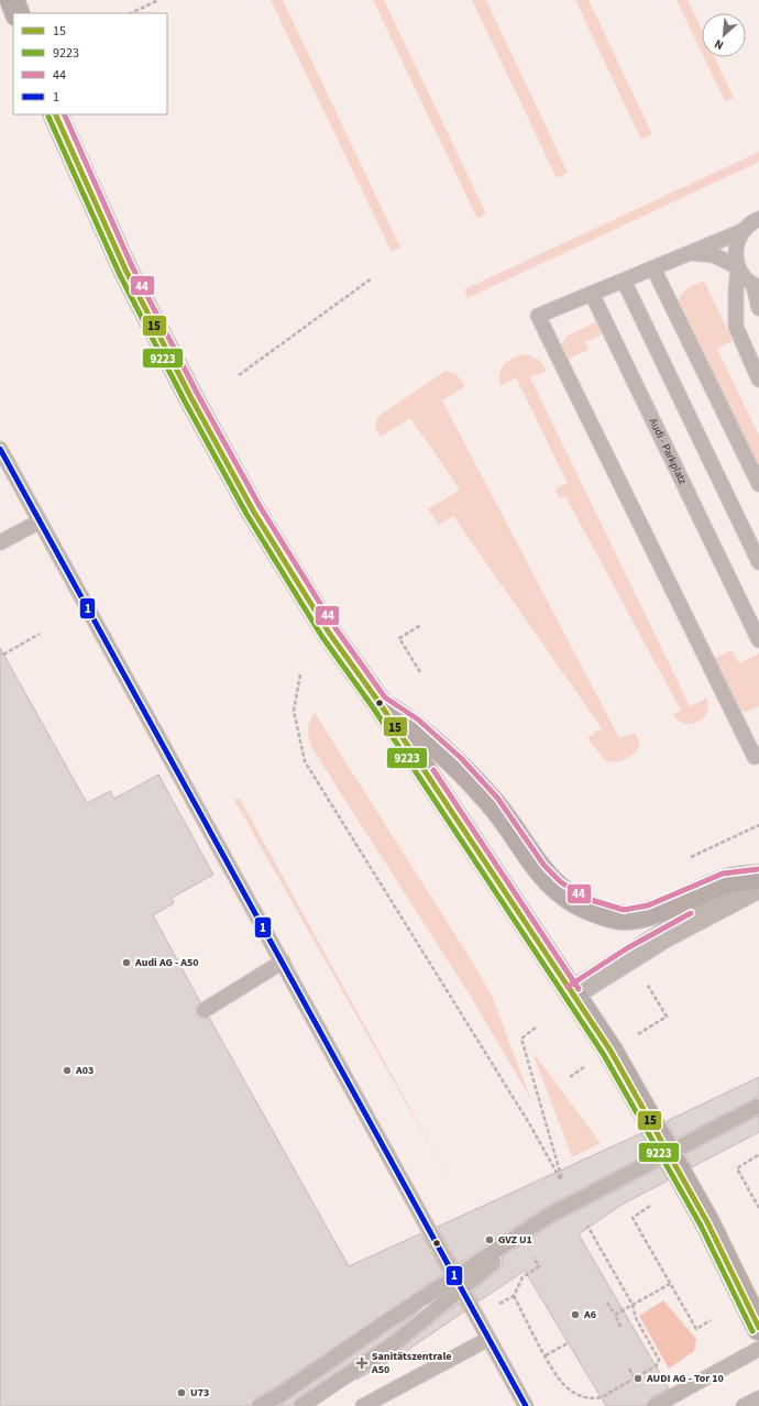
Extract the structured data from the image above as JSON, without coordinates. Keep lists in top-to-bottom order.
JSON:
{
  "streets": {
    "lane": ["Audi - Parkplatz"]
  },
  "places": {
    "other": [
      "Audi AG - A50",
      "A03",
      "GVZ U1",
      "A6",
      "AUDI AG - Tor 10",
      "U73"
    ],
    "health": ["Sanitätszentrale A50"]
  },
  "lines": [
    "transit line 15",
    "transit line 44",
    "transit line 9223",
    "transit line 1"
  ],
  "legend": [
    "15",
    "9223",
    "44",
    "1"
  ],
  "north": "bottom left"
}
